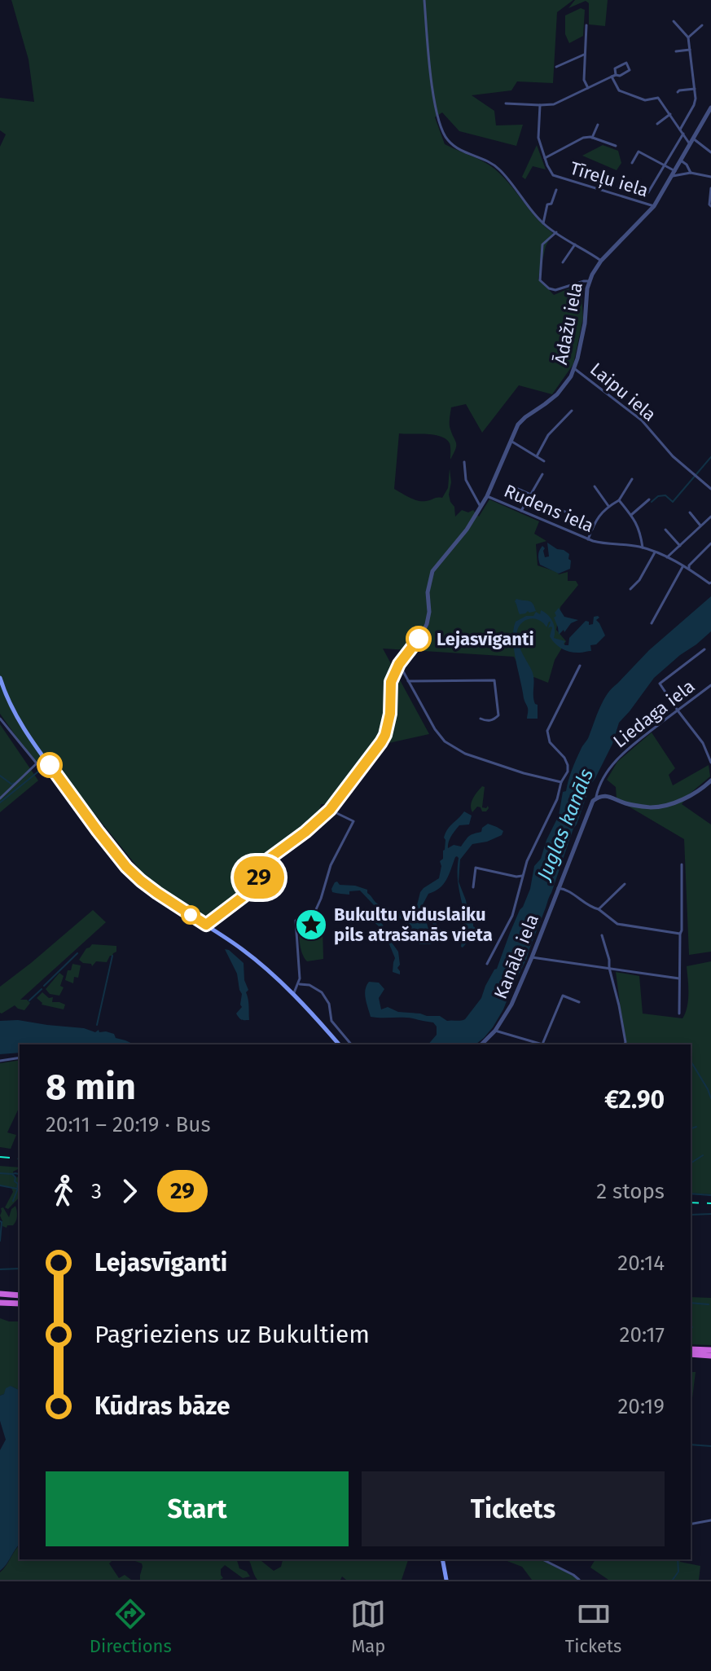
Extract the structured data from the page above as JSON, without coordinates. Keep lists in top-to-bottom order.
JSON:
{
  "streets": {
    "street": [
      "Tīreļu iela",
      "Ādažu iela",
      "Laipu iela",
      "Rudens iela",
      "Liedaga iela",
      "Kanāla iela"
    ]
  },
  "crossings": [
    ["Tīreļu iela", "Ādažu iela"],
    ["Ādažu iela", "Laipu iela"],
    ["Ādažu iela", "Rudens iela"],
    ["Liedaga iela", "Kanāla iela"]
  ],
  "water": ["Juglas kanāls"],
  "places": {
    "other": ["Lejasvīganti"],
    "place": ["Bukultu viduslaiku pils atrašanās vieta"]
  },
  "lines": ["bus line 29"],
  "page": {
    "on_map": "29",
    "heading": ["8 min", "20:11 – 20:19 · Bus", "€2.90"],
    "legs": ["3", "29", "2 stops"],
    "list": [
      {
        "name": "Lejasvīganti",
        "value": "20:14"
      },
      {
        "name": "Pagrieziens uz Bukultiem",
        "value": "20:17"
      },
      {
        "name": "Kūdras bāze",
        "value": "20:19"
      }
    ],
    "buttons": ["Start", "Tickets"],
    "tabs": ["Directions", "Map", "Tickets"]
  }
}
